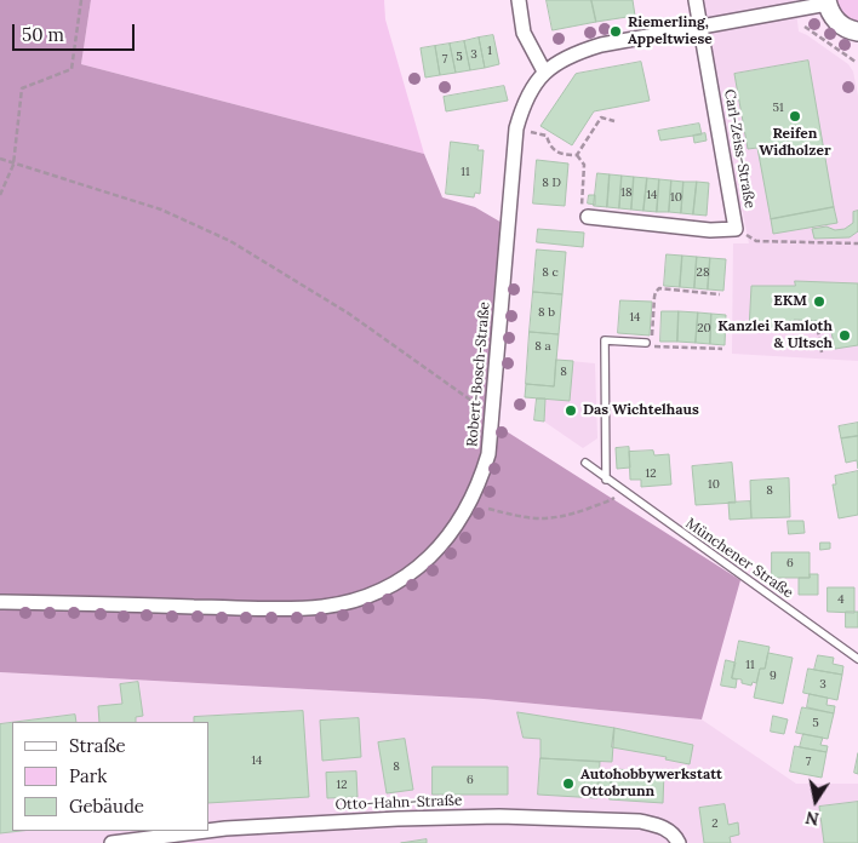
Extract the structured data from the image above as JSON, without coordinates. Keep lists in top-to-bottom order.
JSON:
{
  "streets": {
    "street": ["Carl-Zeiss-Straße", "Robert-Bosch-Straße", "Otto-Hahn-Straße"],
    "lane": ["Münchener Straße"]
  },
  "crossings": [
    ["Carl-Zeiss-Straße", "Robert-Bosch-Straße"]
  ],
  "places": [
    "Riemerling, Appeltwiese",
    "Reifen Widholzer",
    "EKM",
    "Kanzlei Kamloth & Ultsch",
    "Das Wichtelhaus",
    "Autohobbywerkstatt Ottobrunn"
  ],
  "house_numbers": [
    "1",
    "3",
    "5",
    "7",
    "51",
    "11",
    "8 D",
    "18",
    "14",
    "10",
    "8 c",
    "28",
    "8 b",
    "14",
    "20",
    "8 a",
    "8",
    "12",
    "10",
    "8",
    "6",
    "4",
    "11",
    "9",
    "3",
    "5",
    "14",
    "7",
    "8",
    "6",
    "12",
    "2"
  ],
  "legend": ["Straße", "Park", "Gebäude"],
  "scale_bar": "50 m",
  "north": "bottom"
}
